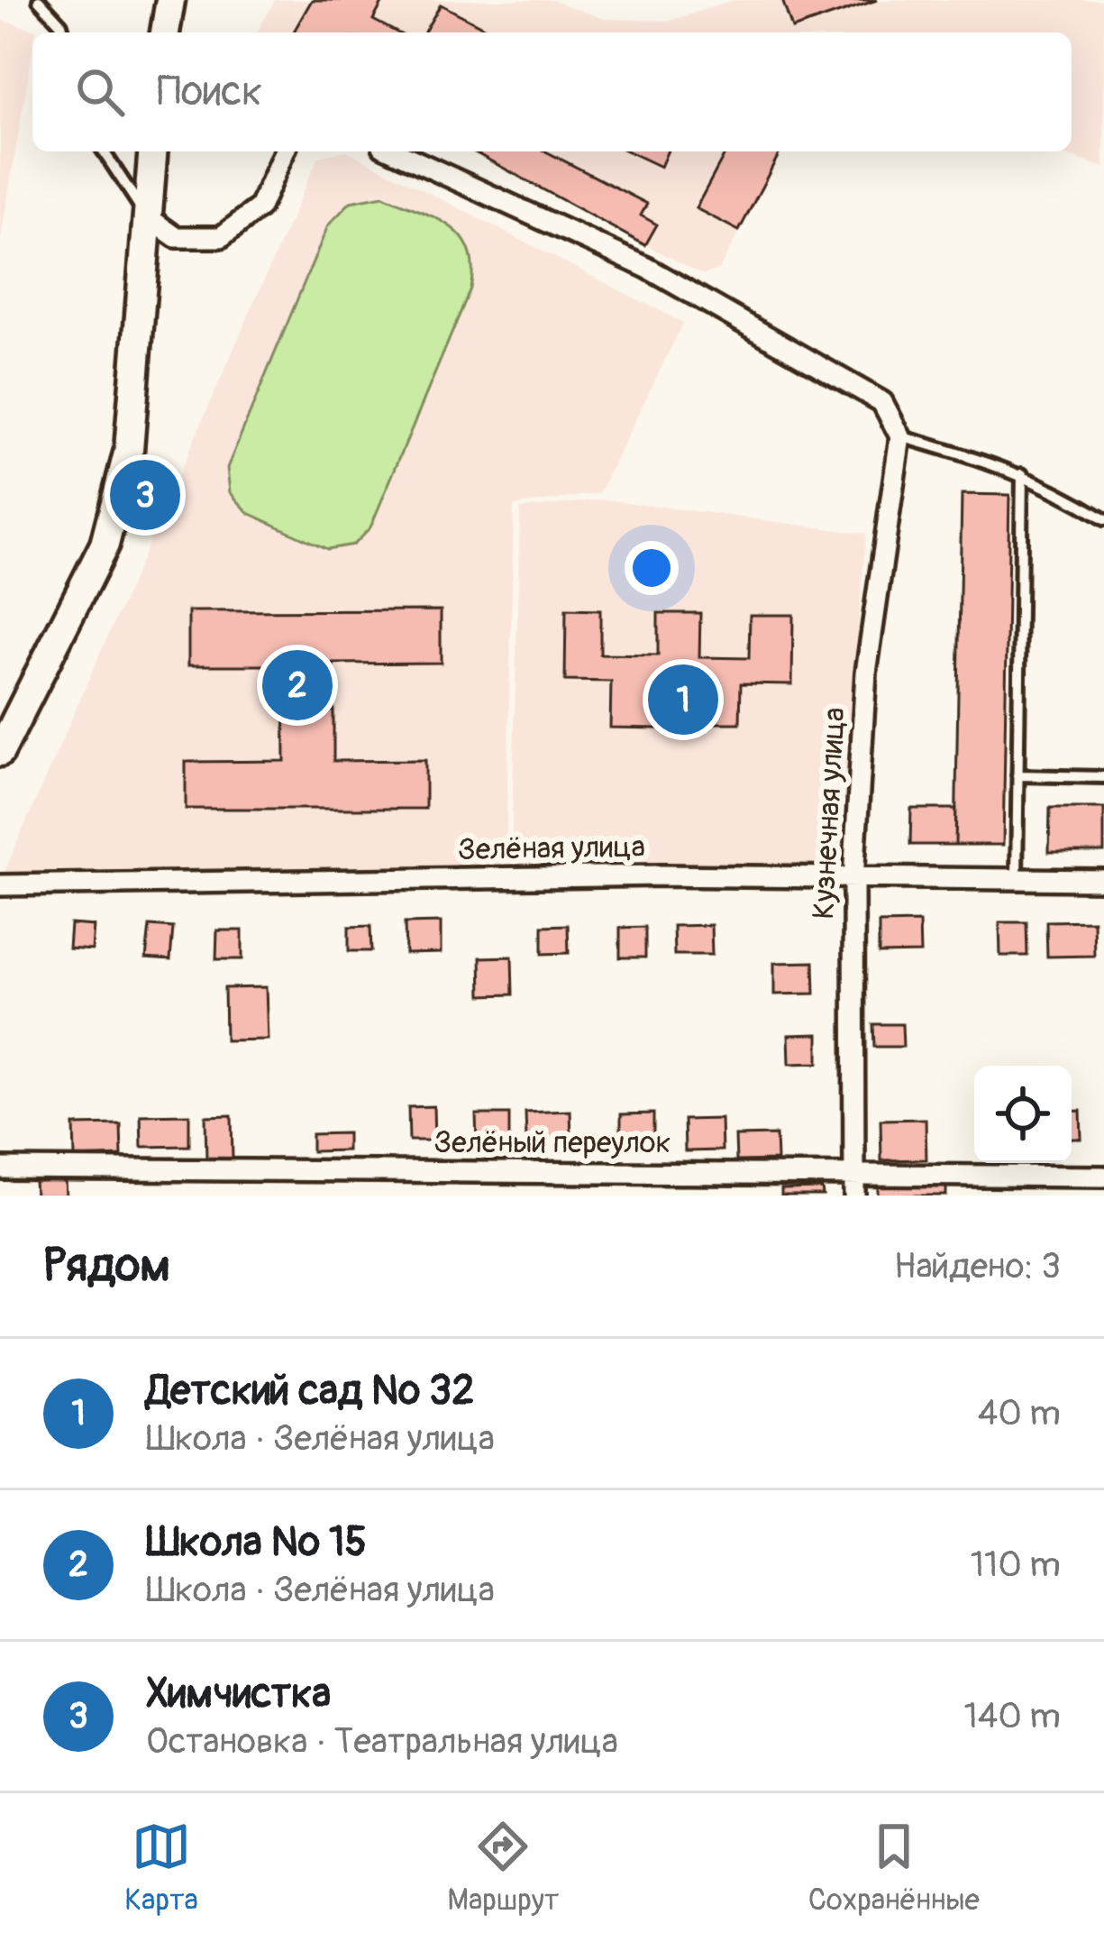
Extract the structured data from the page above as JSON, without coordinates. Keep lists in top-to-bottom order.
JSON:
{
  "streets": {
    "street": ["Кузнечная улица", "Зелёная улица", "Зелёный переулок"]
  },
  "crossings": [
    ["Кузнечная улица", "Зелёная улица"],
    ["Кузнечная улица", "Зелёный переулок"]
  ],
  "page": {
    "search": "Поиск",
    "pins": ["3", "2", "1"],
    "heading": ["Рядом", "Найдено: 3"],
    "list": [
      {
        "mark": "1",
        "name": "Детский сад № 32",
        "note": "Школа · Зелёная улица",
        "value": "40 m"
      },
      {
        "mark": "2",
        "name": "Школа № 15",
        "note": "Школа · Зелёная улица",
        "value": "110 m"
      },
      {
        "mark": "3",
        "name": "Химчистка",
        "note": "Остановка · Театральная улица",
        "value": "140 m"
      }
    ],
    "nav": ["Карта", "Маршрут", "Сохранённые"]
  }
}
